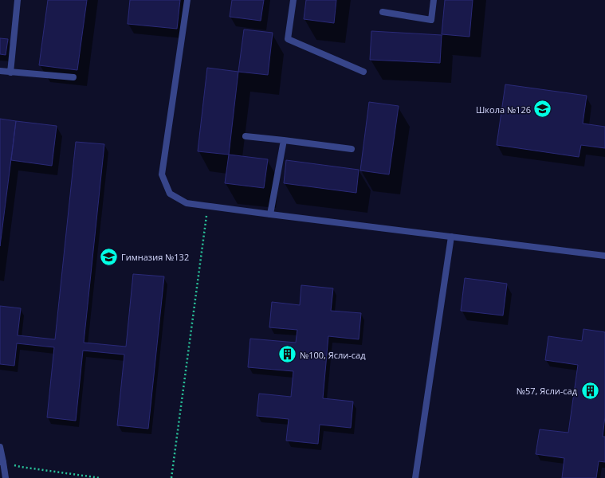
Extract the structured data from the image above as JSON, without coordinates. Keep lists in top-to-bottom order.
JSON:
{
  "places": {
    "school or university": ["Школа №126", "Гимназия №132"],
    "building": ["№100, Ясли-сад", "№57, Ясли-сад"]
  }
}
